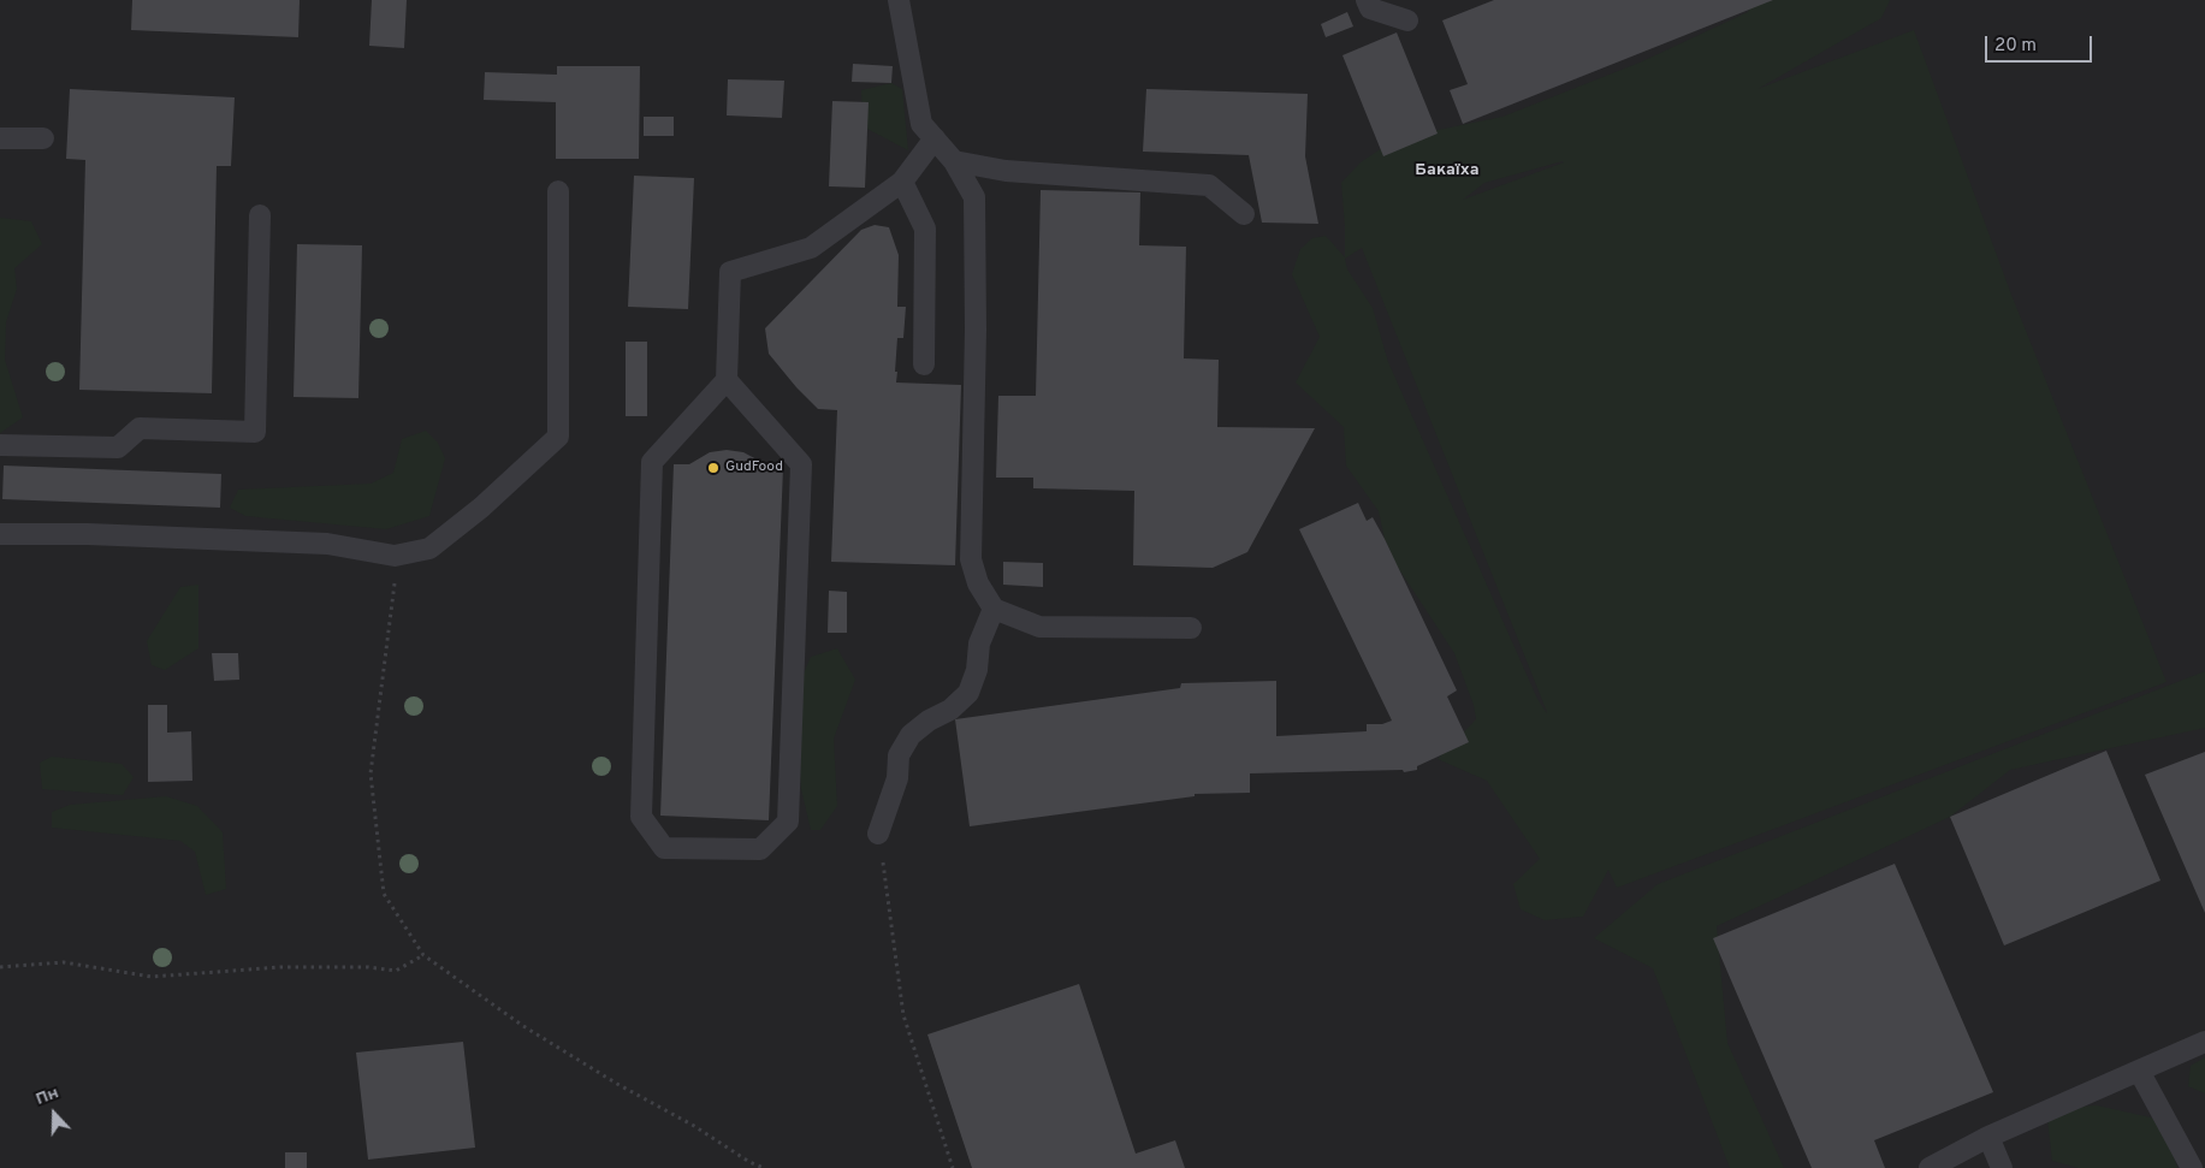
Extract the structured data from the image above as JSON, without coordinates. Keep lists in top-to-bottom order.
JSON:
{
  "districts": ["Бакаїха"],
  "places": ["GudFood"],
  "scale_bar": "20 m",
  "north": "top"
}
